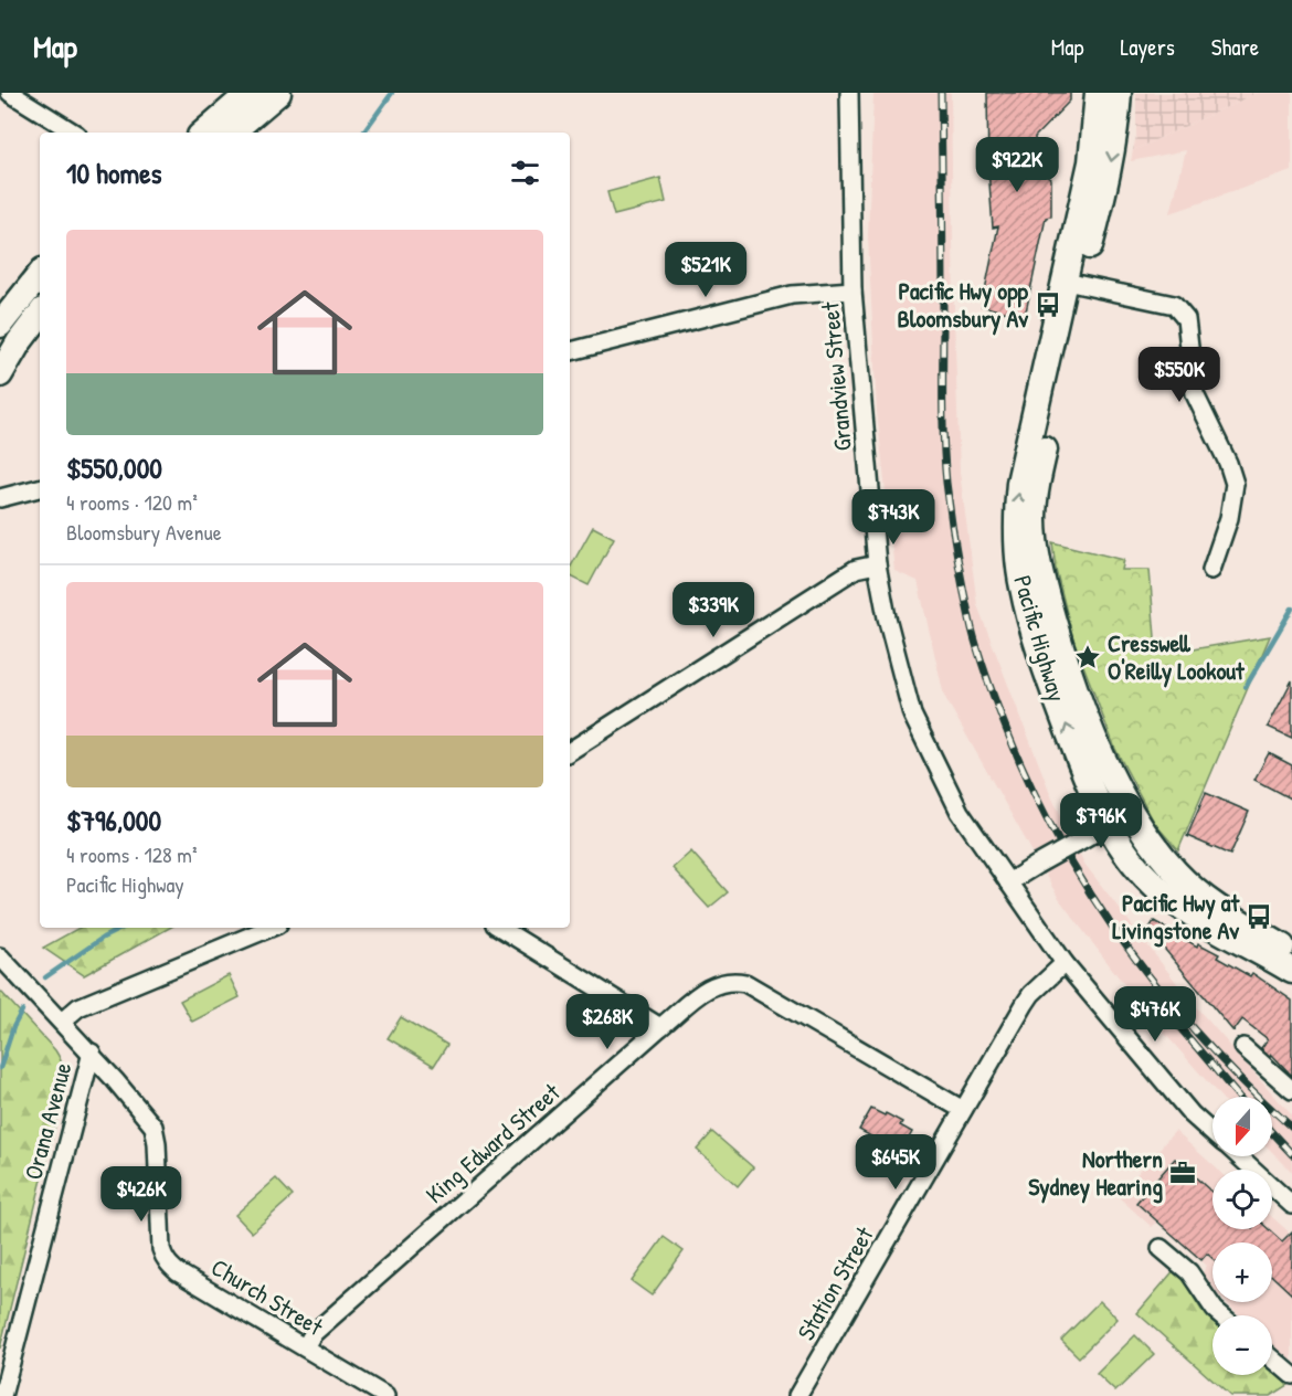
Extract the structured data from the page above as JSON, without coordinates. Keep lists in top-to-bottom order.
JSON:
{
  "streets": {
    "highway": ["Pacific Highway"],
    "street": [
      "Grandview Street",
      "Orana Avenue",
      "King Edward Street",
      "Station Street",
      "Church Street"
    ]
  },
  "crossings": [
    ["Grandview Street", "Station Street"],
    ["Orana Avenue", "Church Street"],
    ["King Edward Street", "Station Street"],
    ["King Edward Street", "Church Street"]
  ],
  "places": {
    "bus stop": ["Pacific Hwy opp Bloomsbury Av", "Pacific Hwy at Livingstone Av"],
    "place": ["Cresswell O'Reilly Lookout"],
    "office": ["Northern Sydney Hearing"]
  },
  "north": "bottom",
  "page": {
    "header": "Map",
    "nav": ["Map", "Layers", "Share"],
    "heading": "10 homes",
    "price": [
      "$922K",
      "$521K",
      "$550K",
      "$743K",
      "$339K",
      "$796K",
      "$476K",
      "$268K",
      "$645K",
      "$426K"
    ],
    "list": [
      {
        "name": "$550,000",
        "note": "4 rooms · 120 m² · Bloomsbury Avenue"
      },
      {
        "name": "$796,000",
        "note": "4 rooms · 128 m² · Pacific Highway"
      }
    ],
    "map_buttons": ["+", "−"]
  }
}
